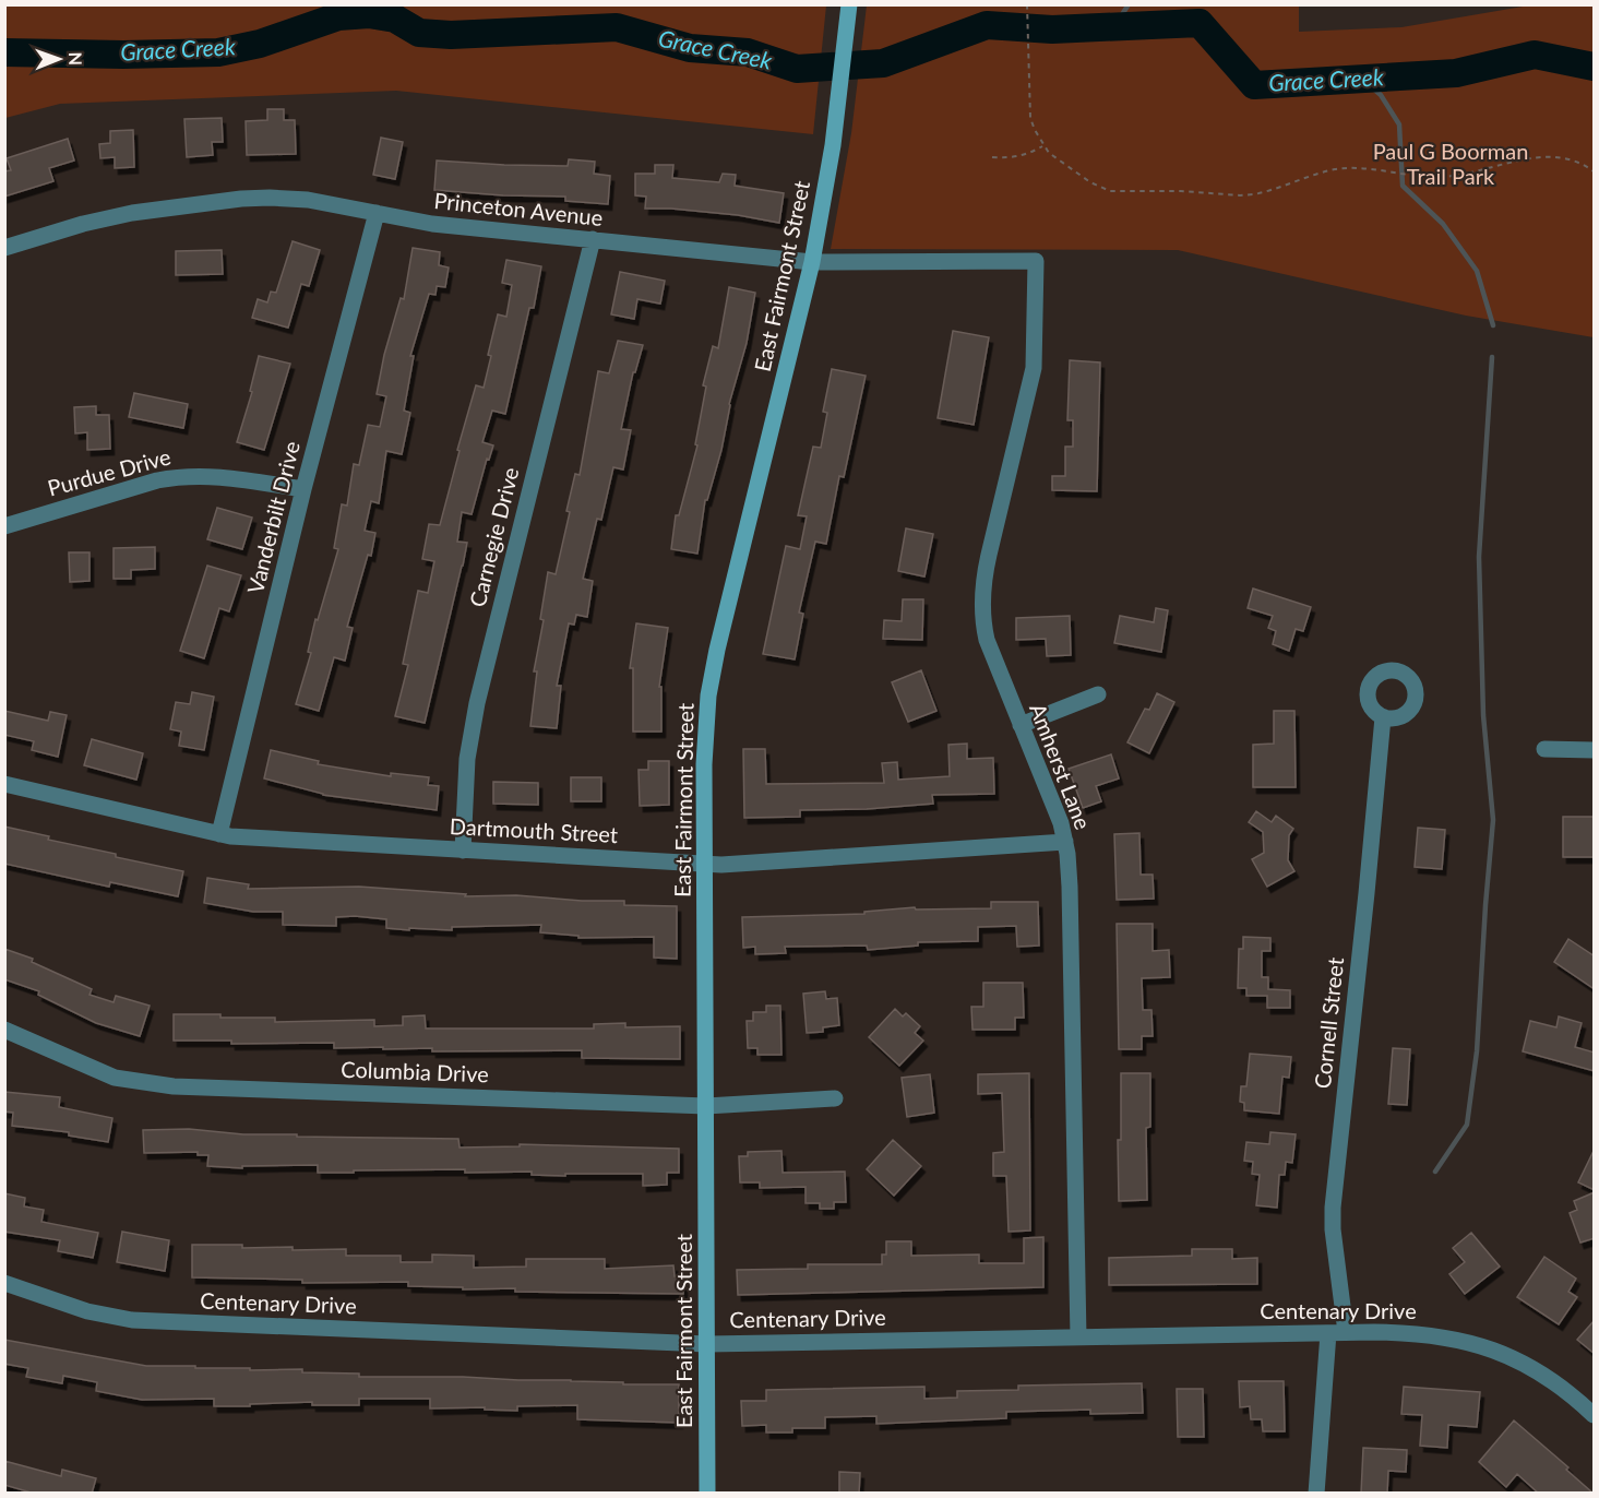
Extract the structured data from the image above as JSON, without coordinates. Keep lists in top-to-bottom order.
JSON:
{
  "streets": {
    "street": [
      "Princeton Avenue",
      "East Fairmont Street",
      "Purdue Drive",
      "Vanderbilt Drive",
      "Carnegie Drive",
      "Amherst Lane",
      "Dartmouth Street",
      "Cornell Street",
      "Columbia Drive",
      "Centenary Drive"
    ]
  },
  "crossings": [
    ["Princeton Avenue", "East Fairmont Street"],
    ["Princeton Avenue", "Vanderbilt Drive"],
    ["Princeton Avenue", "Carnegie Drive"],
    ["Princeton Avenue", "Amherst Lane"],
    ["East Fairmont Street", "Dartmouth Street"],
    ["East Fairmont Street", "Columbia Drive"],
    ["East Fairmont Street", "Centenary Drive"],
    ["Purdue Drive", "Vanderbilt Drive"],
    ["Vanderbilt Drive", "Dartmouth Street"],
    ["Carnegie Drive", "Dartmouth Street"],
    ["Amherst Lane", "Dartmouth Street"],
    ["Amherst Lane", "Centenary Drive"],
    ["Cornell Street", "Centenary Drive"]
  ],
  "water": ["Grace Creek"],
  "parks": ["Paul G Boorman Trail Park"],
  "north": "right"
}
